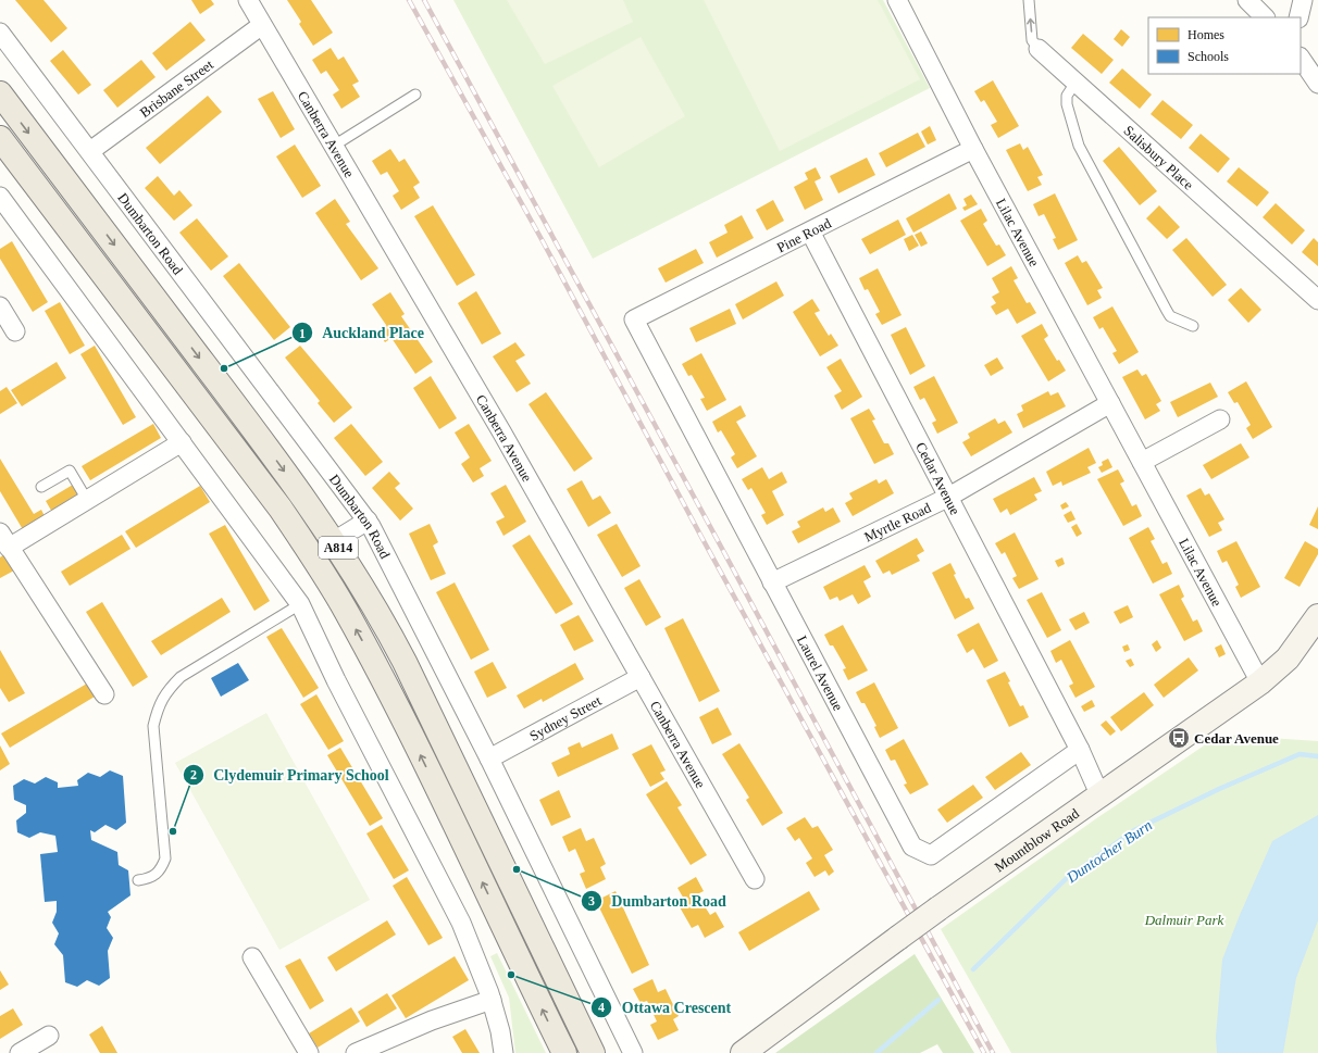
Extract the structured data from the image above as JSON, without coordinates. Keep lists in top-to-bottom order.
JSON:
{
  "streets": {
    "main road": ["A814"],
    "street": [
      "Brisbane Street",
      "Canberra Avenue",
      "Salisbury Place",
      "Dumbarton Road",
      "Lilac Avenue",
      "Pine Road",
      "Cedar Avenue",
      "Myrtle Road",
      "Laurel Avenue",
      "Sydney Street",
      "Mountblow Road"
    ]
  },
  "crossings": [
    ["Brisbane Street", "Canberra Avenue"],
    ["Brisbane Street", "Dumbarton Road"],
    ["Canberra Avenue", "Sydney Street"],
    ["Dumbarton Road", "Sydney Street"],
    ["Lilac Avenue", "Pine Road"],
    ["Lilac Avenue", "Myrtle Road"],
    ["Lilac Avenue", "Mountblow Road"],
    ["Pine Road", "Cedar Avenue"],
    ["Pine Road", "Laurel Avenue"],
    ["Cedar Avenue", "Myrtle Road"],
    ["Cedar Avenue", "Laurel Avenue"],
    ["Cedar Avenue", "Mountblow Road"],
    ["Myrtle Road", "Laurel Avenue"]
  ],
  "water": ["Duntocher Burn"],
  "parks": ["Dalmuir Park"],
  "places": {
    "other": [
      "Auckland Place",
      "Clydemuir Primary School",
      "Dumbarton Road",
      "Ottawa Crescent"
    ],
    "bus stop": ["Cedar Avenue"]
  },
  "legend": ["Homes", "Schools"]
}
